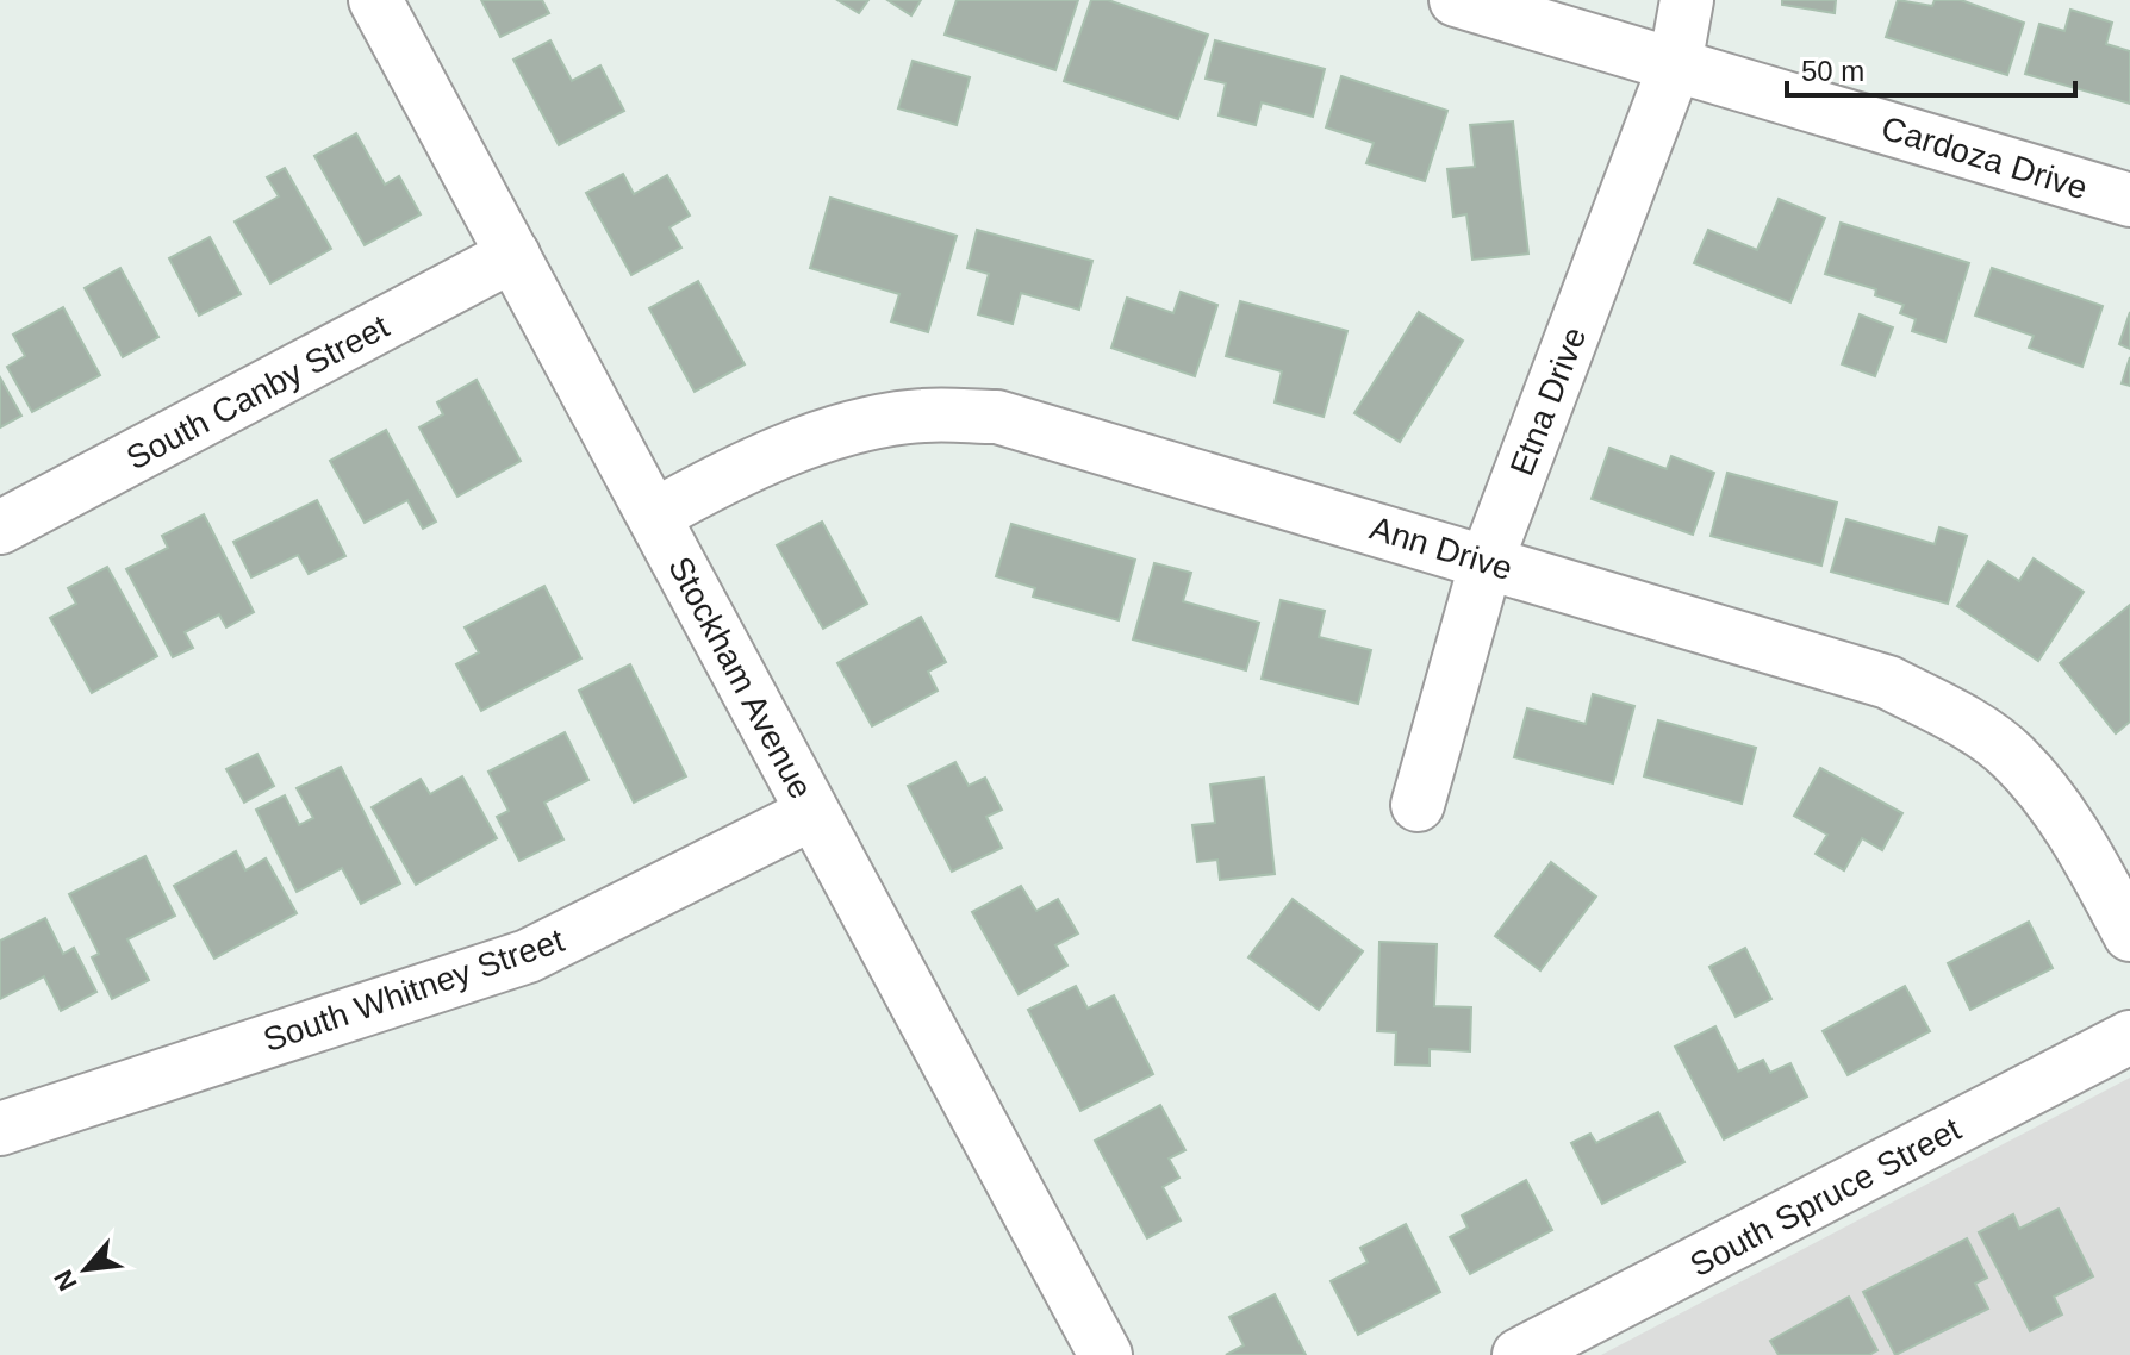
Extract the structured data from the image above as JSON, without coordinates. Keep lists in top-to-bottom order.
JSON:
{
  "streets": {
    "street": [
      "Cardoza Drive",
      "South Canby Street",
      "Etna Drive",
      "Ann Drive",
      "Stockham Avenue",
      "South Whitney Street",
      "South Spruce Street"
    ]
  },
  "crossings": [
    ["Cardoza Drive", "Etna Drive"],
    ["South Canby Street", "Stockham Avenue"],
    ["Etna Drive", "Ann Drive"],
    ["Ann Drive", "Stockham Avenue"],
    ["Stockham Avenue", "South Whitney Street"]
  ],
  "scale_bar": "50 m",
  "north": "bottom left"
}
